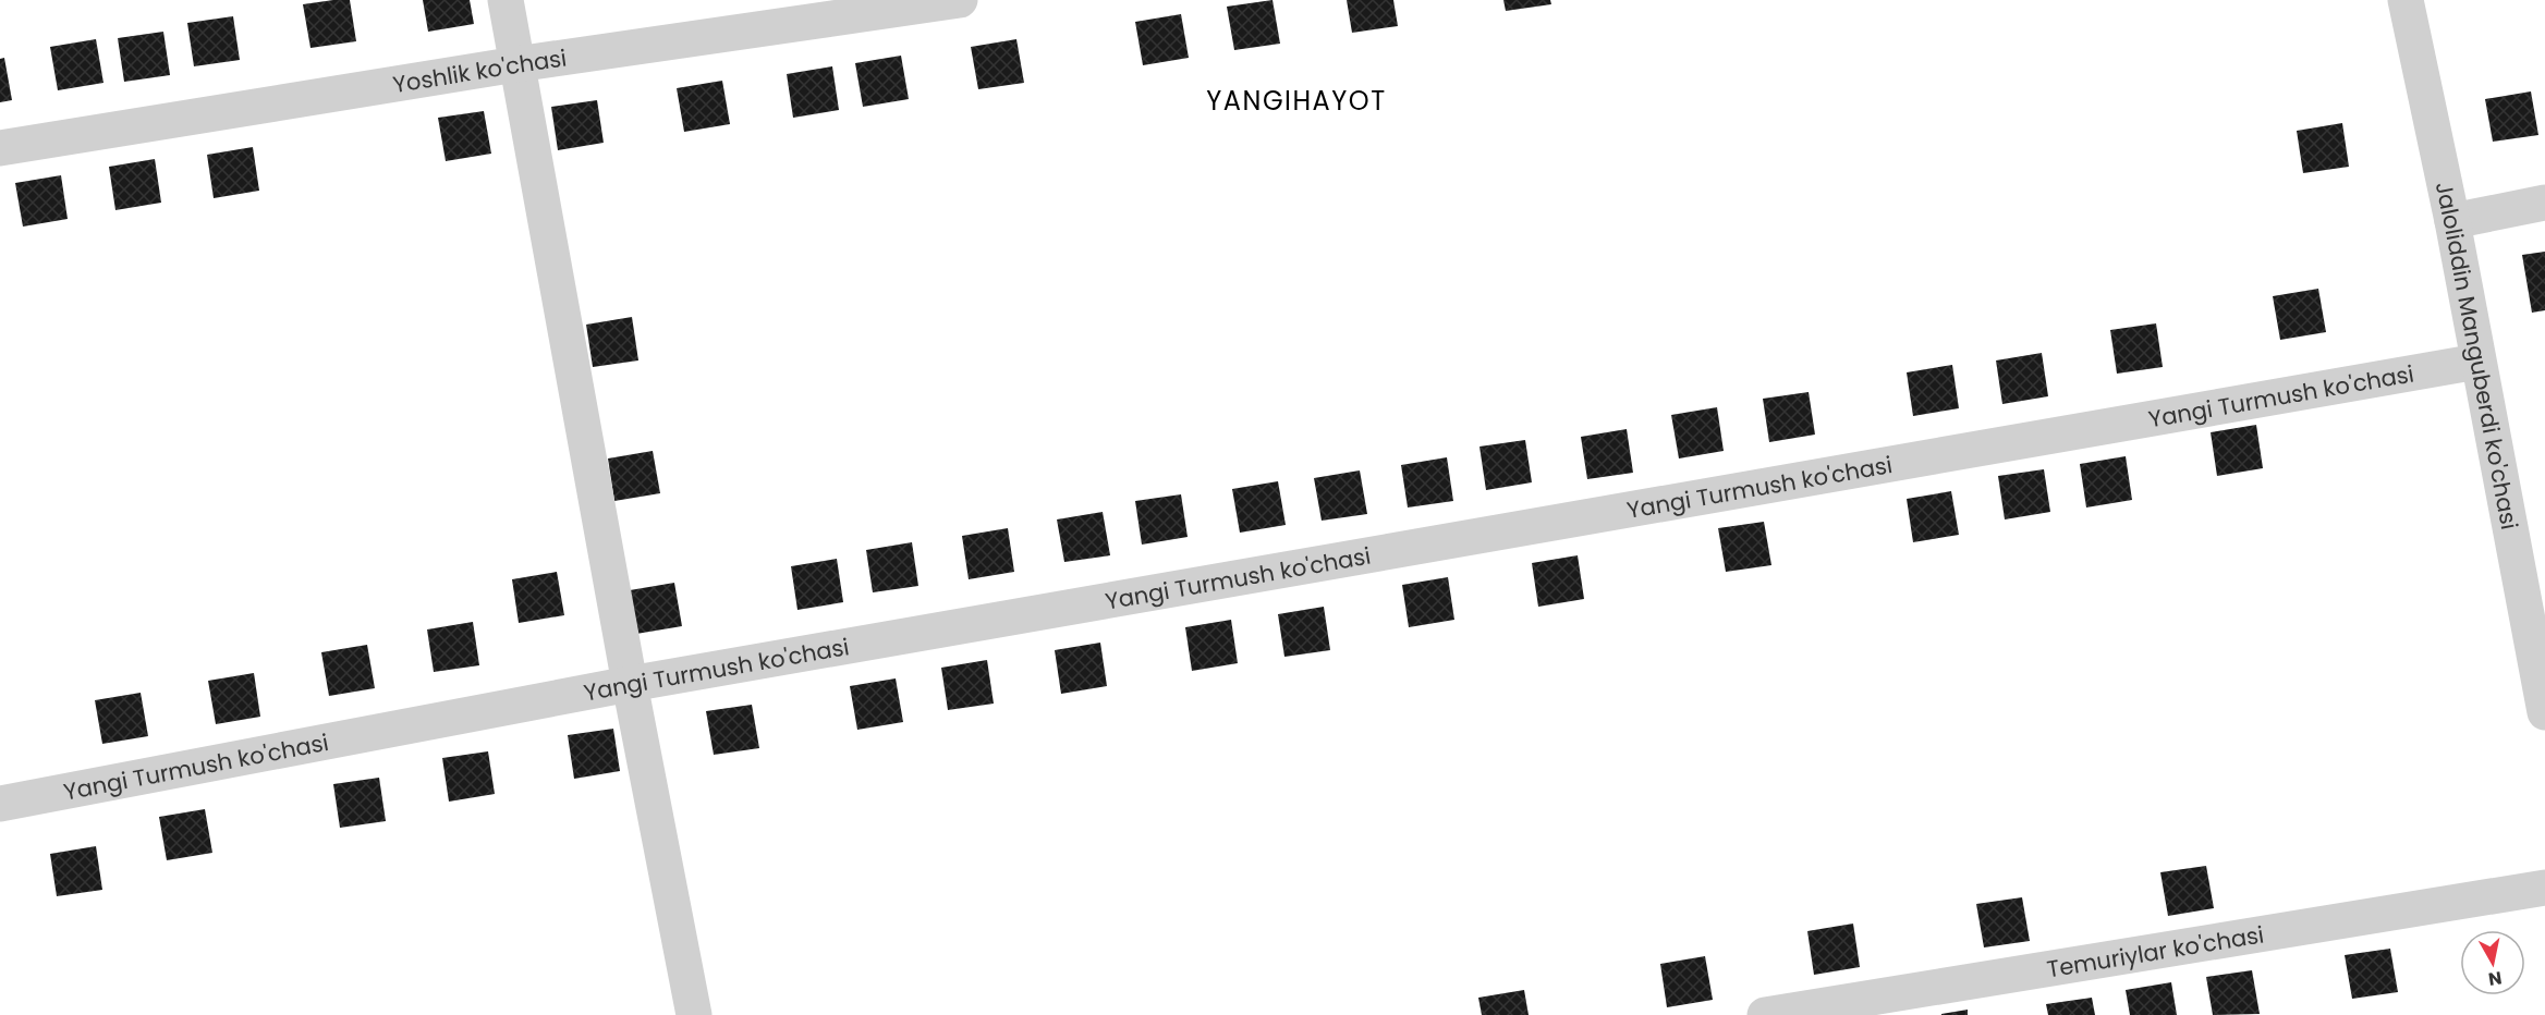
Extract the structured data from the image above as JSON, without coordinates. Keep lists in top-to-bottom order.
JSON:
{
  "streets": {
    "street": [
      "Yoshlik ko'chasi",
      "Jaloliddin Manguberdi ko'chasi",
      "Yangi Turmush ko'chasi",
      "Temuriylar ko'chasi"
    ]
  },
  "crossings": [
    ["Jaloliddin Manguberdi ko'chasi", "Yangi Turmush ko'chasi"]
  ],
  "districts": ["YANGIHAYOT"],
  "north": "bottom"
}
